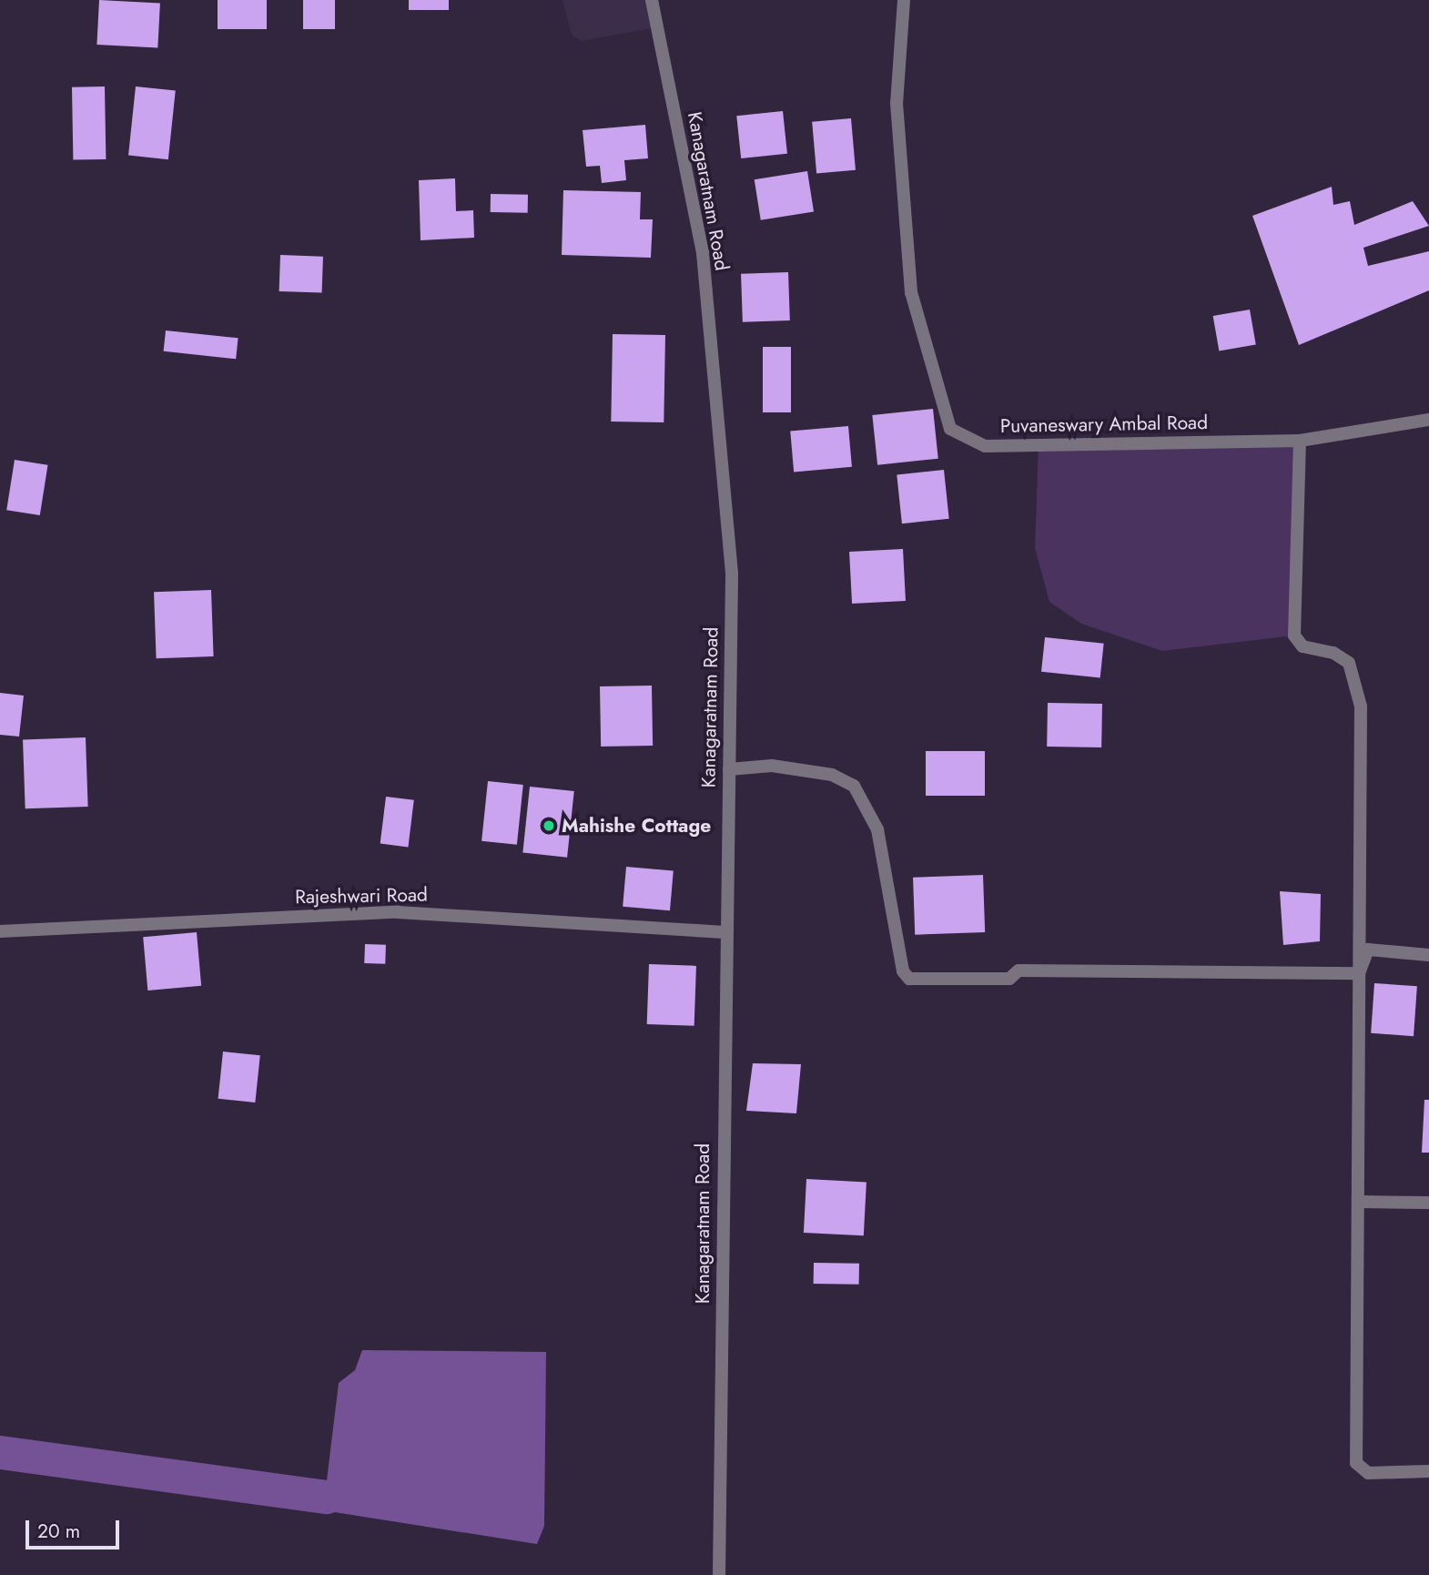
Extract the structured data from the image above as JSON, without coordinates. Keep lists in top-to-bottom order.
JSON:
{
  "streets": {
    "street": ["Kanagaratnam Road", "Puvaneswary Ambal Road", "Rajeshwari Road"]
  },
  "crossings": [
    ["Kanagaratnam Road", "Rajeshwari Road"]
  ],
  "places": ["Mahishe Cottage"],
  "scale_bar": "20 m"
}
